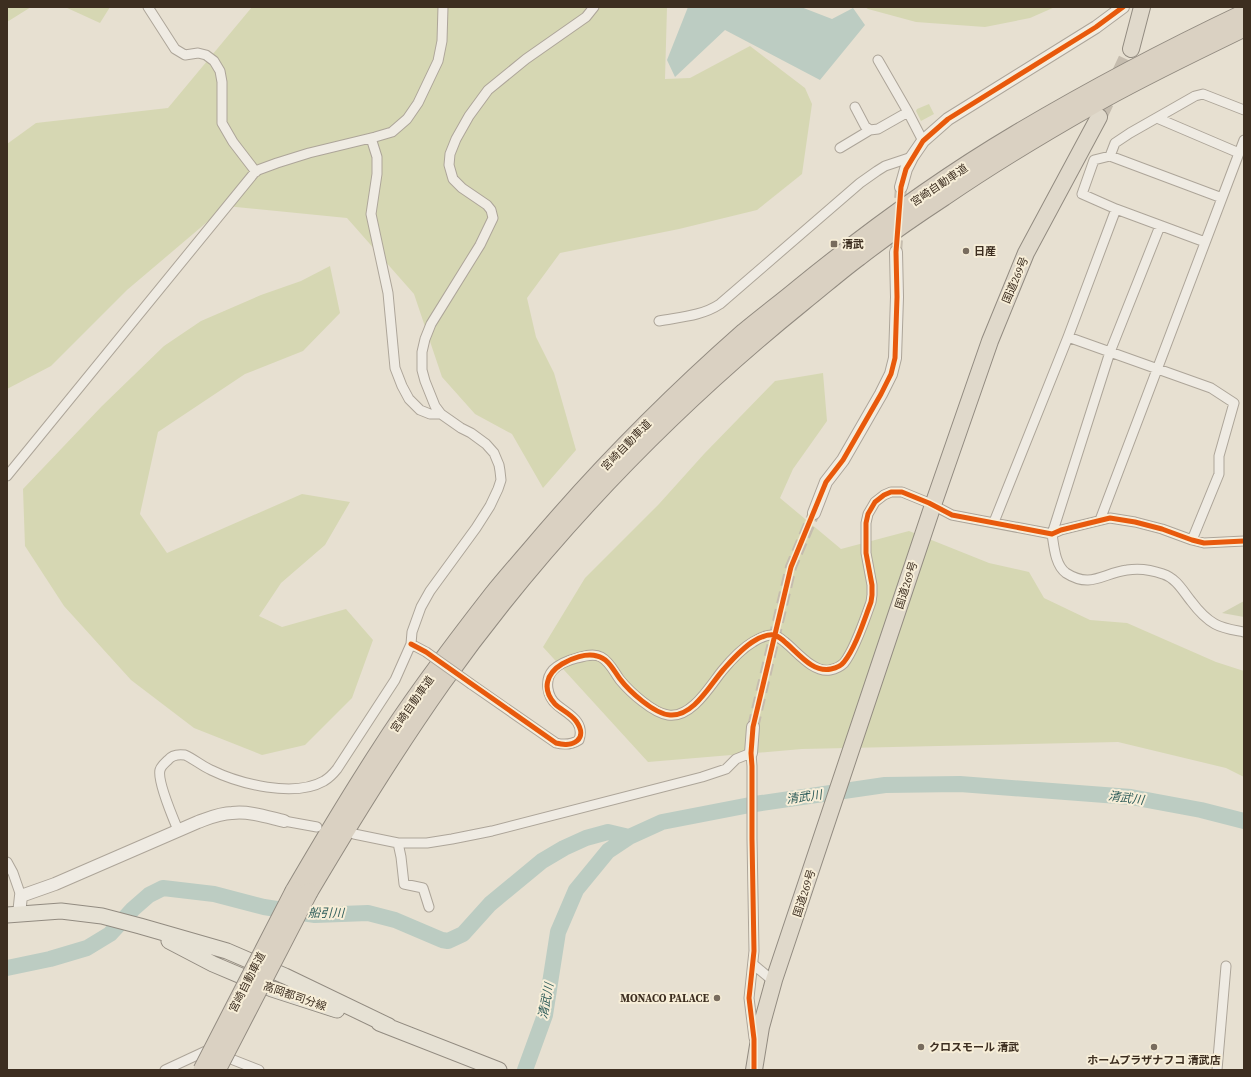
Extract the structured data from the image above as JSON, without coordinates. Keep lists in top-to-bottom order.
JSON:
{
  "streets": {
    "highway": ["宮崎自動車道", "国道269号"],
    "main road": ["高岡都司分線"]
  },
  "water": ["清武川", "船引川"],
  "places": {
    "transit": ["清武"],
    "other": [
      "日産",
      "MONACO PALACE",
      "クロスモール 清武",
      "ホームプラザナフコ 清武店"
    ]
  }
}
